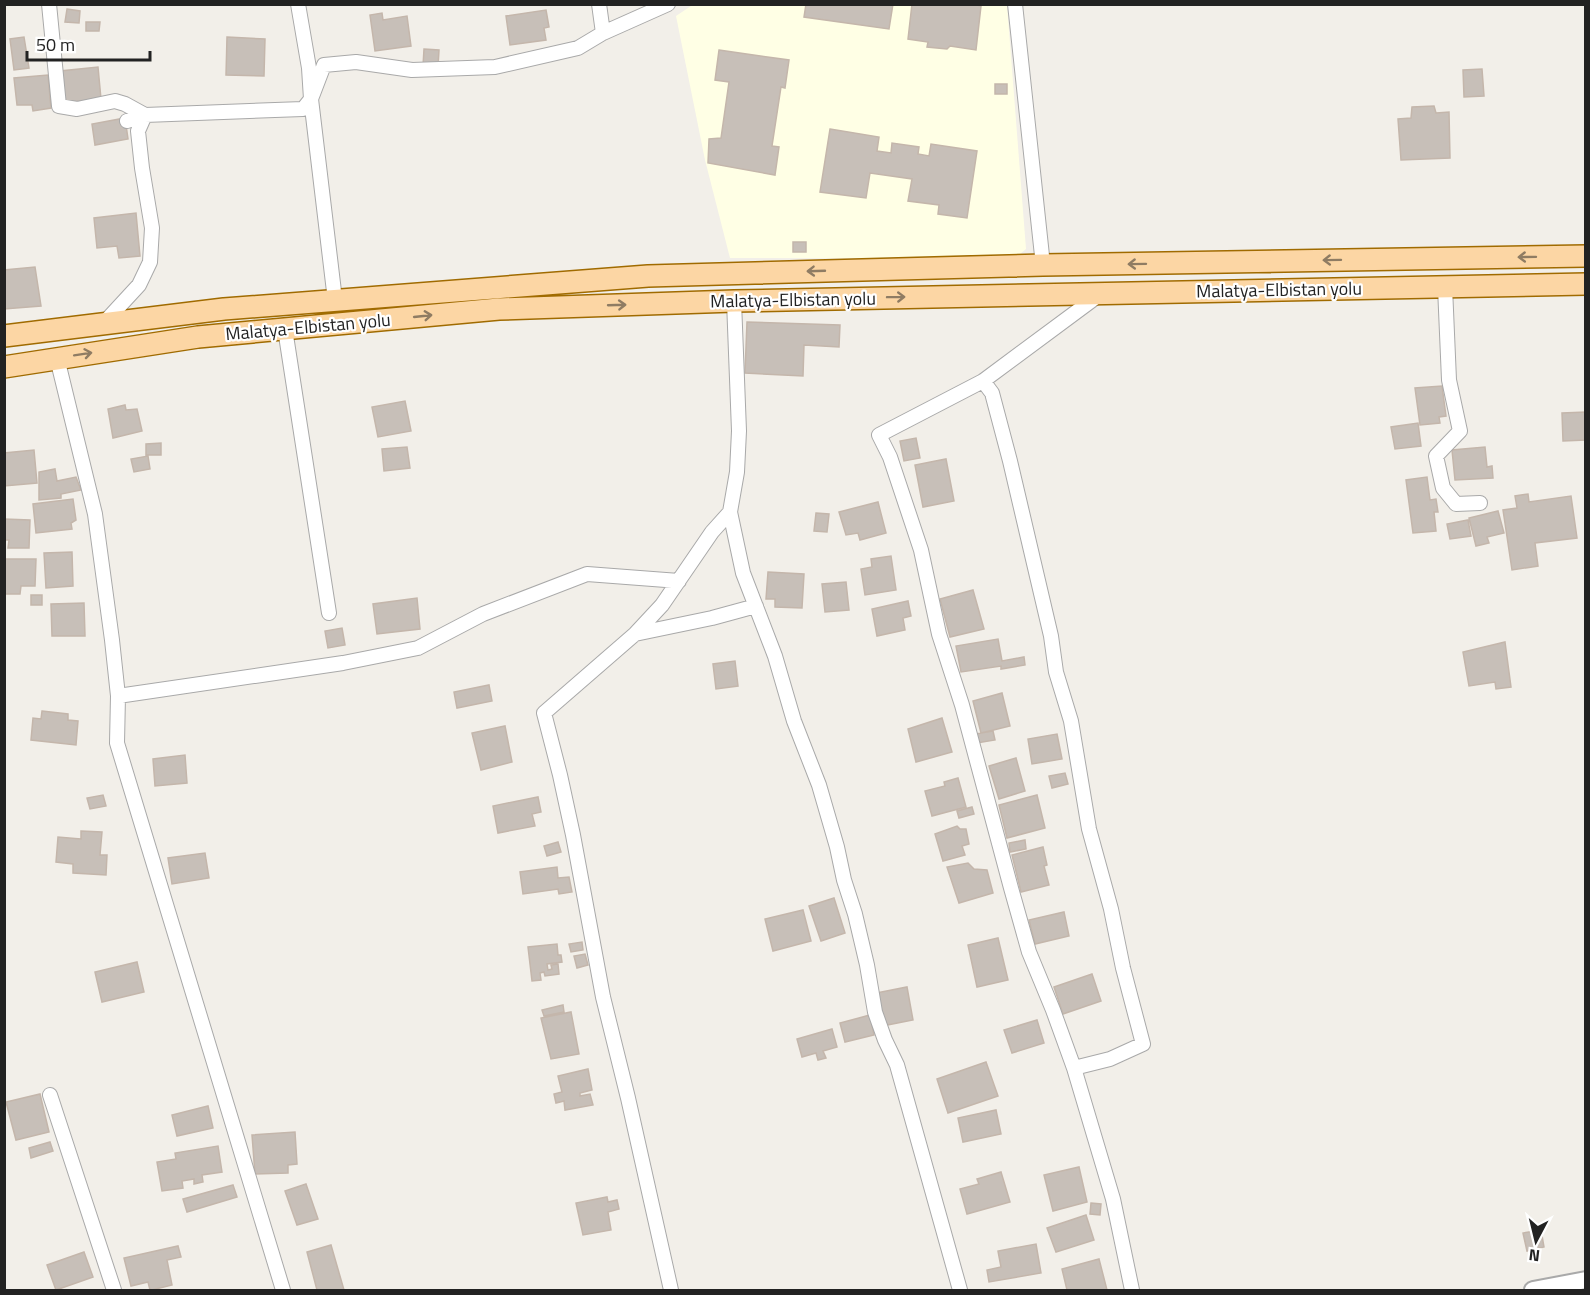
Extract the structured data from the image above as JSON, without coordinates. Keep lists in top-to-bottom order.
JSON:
{
  "streets": {
    "main road": ["Malatya-Elbistan yolu"]
  },
  "scale_bar": "50 m",
  "north": "bottom"
}
